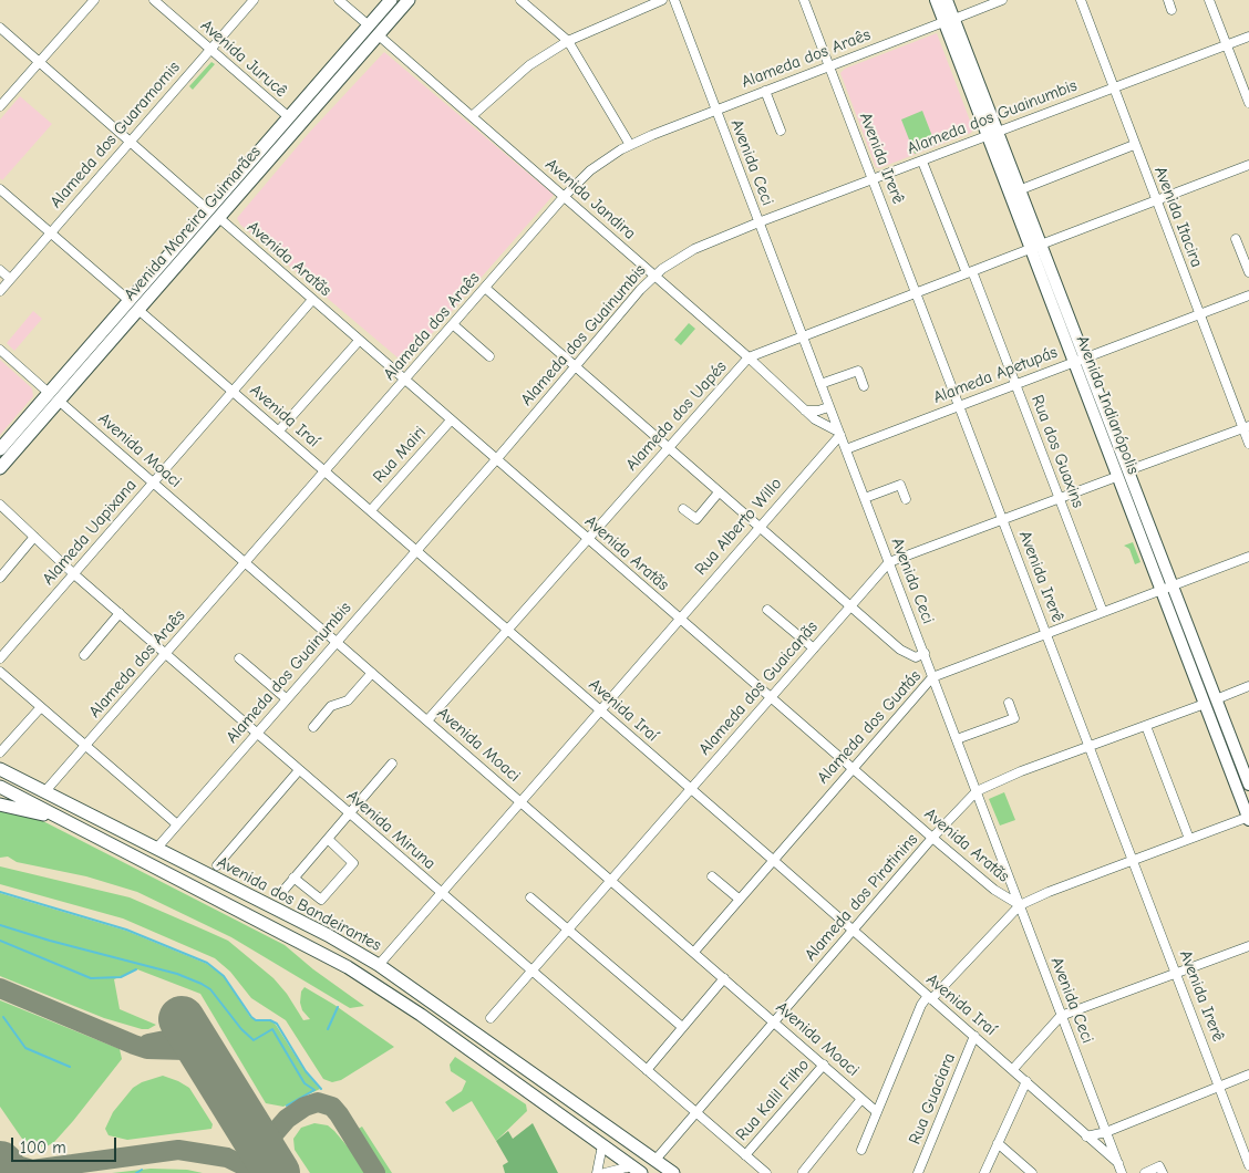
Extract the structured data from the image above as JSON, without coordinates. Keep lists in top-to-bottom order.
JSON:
{
  "streets": {
    "highway": ["Avenida Moreira Guimarães", "Avenida dos Bandeirantes"],
    "main road": ["Avenida Indianópolis"],
    "street": [
      "Avenida Jurucê",
      "Alameda dos Araês",
      "Alameda dos Guainumbis",
      "Alameda dos Guaramomis",
      "Avenida Irerê",
      "Avenida Ceci",
      "Avenida Jandira",
      "Avenida Itacira",
      "Avenida Aratãs",
      "Alameda Apetupás",
      "Avenida Iraí",
      "Alameda dos Uapés",
      "Avenida Moaci",
      "Rua dos Guaxins",
      "Rua Mairi",
      "Rua Alberto Willo",
      "Alameda Uapixana",
      "Alameda dos Guaicanãs",
      "Alameda dos Guatás",
      "Avenida Miruna",
      "Alameda dos Piratinins",
      "Rua Guaciara",
      "Rua Kalil Filho"
    ]
  },
  "crossings": [
    ["Avenida Jurucê", "Alameda dos Guaramomis"],
    ["Avenida Jurucê", "Avenida Moreira Guimarães"],
    ["Alameda dos Araês", "Avenida Irerê"],
    ["Alameda dos Araês", "Avenida Ceci"],
    ["Alameda dos Araês", "Avenida Jandira"],
    ["Alameda dos Araês", "Avenida Aratãs"],
    ["Alameda dos Araês", "Avenida Indianópolis"],
    ["Alameda dos Araês", "Avenida Iraí"],
    ["Alameda dos Araês", "Avenida Moaci"],
    ["Alameda dos Araês", "Avenida Miruna"],
    ["Alameda dos Araês", "Avenida dos Bandeirantes"],
    ["Alameda dos Guainumbis", "Avenida Irerê"],
    ["Alameda dos Guainumbis", "Avenida Ceci"],
    ["Alameda dos Guainumbis", "Avenida Jandira"],
    ["Alameda dos Guainumbis", "Avenida Itacira"],
    ["Alameda dos Guainumbis", "Avenida Aratãs"],
    ["Alameda dos Guainumbis", "Avenida Indianópolis"],
    ["Alameda dos Guainumbis", "Avenida Iraí"],
    ["Alameda dos Guainumbis", "Avenida Moaci"],
    ["Alameda dos Guainumbis", "Rua dos Guaxins"],
    ["Alameda dos Guainumbis", "Avenida Miruna"],
    ["Alameda dos Guainumbis", "Avenida dos Bandeirantes"],
    ["Alameda dos Guaramomis", "Avenida Iraí"],
    ["Avenida Irerê", "Alameda Apetupás"],
    ["Avenida Irerê", "Alameda dos Uapés"],
    ["Avenida Irerê", "Alameda dos Guaicanãs"],
    ["Avenida Irerê", "Alameda dos Guatás"],
    ["Avenida Irerê", "Alameda dos Piratinins"],
    ["Avenida Ceci", "Avenida Jandira"],
    ["Avenida Ceci", "Avenida Aratãs"],
    ["Avenida Ceci", "Alameda Apetupás"],
    ["Avenida Ceci", "Avenida Iraí"],
    ["Avenida Ceci", "Alameda dos Uapés"],
    ["Avenida Ceci", "Rua Alberto Willo"],
    ["Avenida Ceci", "Alameda dos Guaicanãs"],
    ["Avenida Ceci", "Alameda dos Guatás"],
    ["Avenida Ceci", "Alameda dos Piratinins"],
    ["Avenida Jandira", "Avenida Moreira Guimarães"],
    ["Avenida Jandira", "Alameda dos Uapés"],
    ["Avenida Jandira", "Rua Alberto Willo"],
    ["Avenida Itacira", "Alameda Apetupás"],
    ["Avenida Itacira", "Alameda dos Uapés"],
    ["Avenida Moreira Guimarães", "Avenida Aratãs"],
    ["Avenida Moreira Guimarães", "Avenida Iraí"],
    ["Avenida Moreira Guimarães", "Avenida Moaci"],
    ["Avenida Aratãs", "Alameda dos Uapés"],
    ["Avenida Aratãs", "Rua Mairi"],
    ["Avenida Aratãs", "Rua Alberto Willo"],
    ["Avenida Aratãs", "Alameda Uapixana"],
    ["Avenida Aratãs", "Alameda dos Guaicanãs"],
    ["Avenida Aratãs", "Alameda dos Guatás"],
    ["Avenida Aratãs", "Alameda dos Piratinins"],
    ["Alameda Apetupás", "Avenida Indianópolis"],
    ["Alameda Apetupás", "Rua dos Guaxins"],
    ["Avenida Indianópolis", "Alameda dos Uapés"],
    ["Avenida Indianópolis", "Alameda dos Guaicanãs"],
    ["Avenida Indianópolis", "Alameda dos Guatás"],
    ["Avenida Indianópolis", "Alameda dos Piratinins"],
    ["Avenida Iraí", "Alameda dos Uapés"],
    ["Avenida Iraí", "Rua Mairi"],
    ["Avenida Iraí", "Rua Alberto Willo"],
    ["Avenida Iraí", "Alameda Uapixana"],
    ["Avenida Iraí", "Alameda dos Guaicanãs"],
    ["Avenida Iraí", "Alameda dos Guatás"],
    ["Avenida Iraí", "Alameda dos Piratinins"],
    ["Avenida Iraí", "Rua Guaciara"],
    ["Alameda dos Uapés", "Avenida Moaci"],
    ["Alameda dos Uapés", "Rua dos Guaxins"],
    ["Avenida Moaci", "Rua Alberto Willo"],
    ["Avenida Moaci", "Alameda Uapixana"],
    ["Avenida Moaci", "Alameda dos Guaicanãs"],
    ["Avenida Moaci", "Alameda dos Guatás"],
    ["Avenida Moaci", "Alameda dos Piratinins"],
    ["Avenida Moaci", "Rua Kalil Filho"],
    ["Rua dos Guaxins", "Alameda dos Guaicanãs"],
    ["Rua dos Guaxins", "Alameda dos Guatás"],
    ["Rua Alberto Willo", "Avenida Miruna"],
    ["Rua Alberto Willo", "Avenida dos Bandeirantes"],
    ["Alameda Uapixana", "Avenida Miruna"],
    ["Alameda dos Guaicanãs", "Avenida Miruna"],
    ["Avenida Miruna", "Alameda dos Piratinins"],
    ["Avenida Miruna", "Rua Kalil Filho"],
    ["Alameda dos Piratinins", "Avenida dos Bandeirantes"]
  ],
  "scale_bar": "100 m"
}
